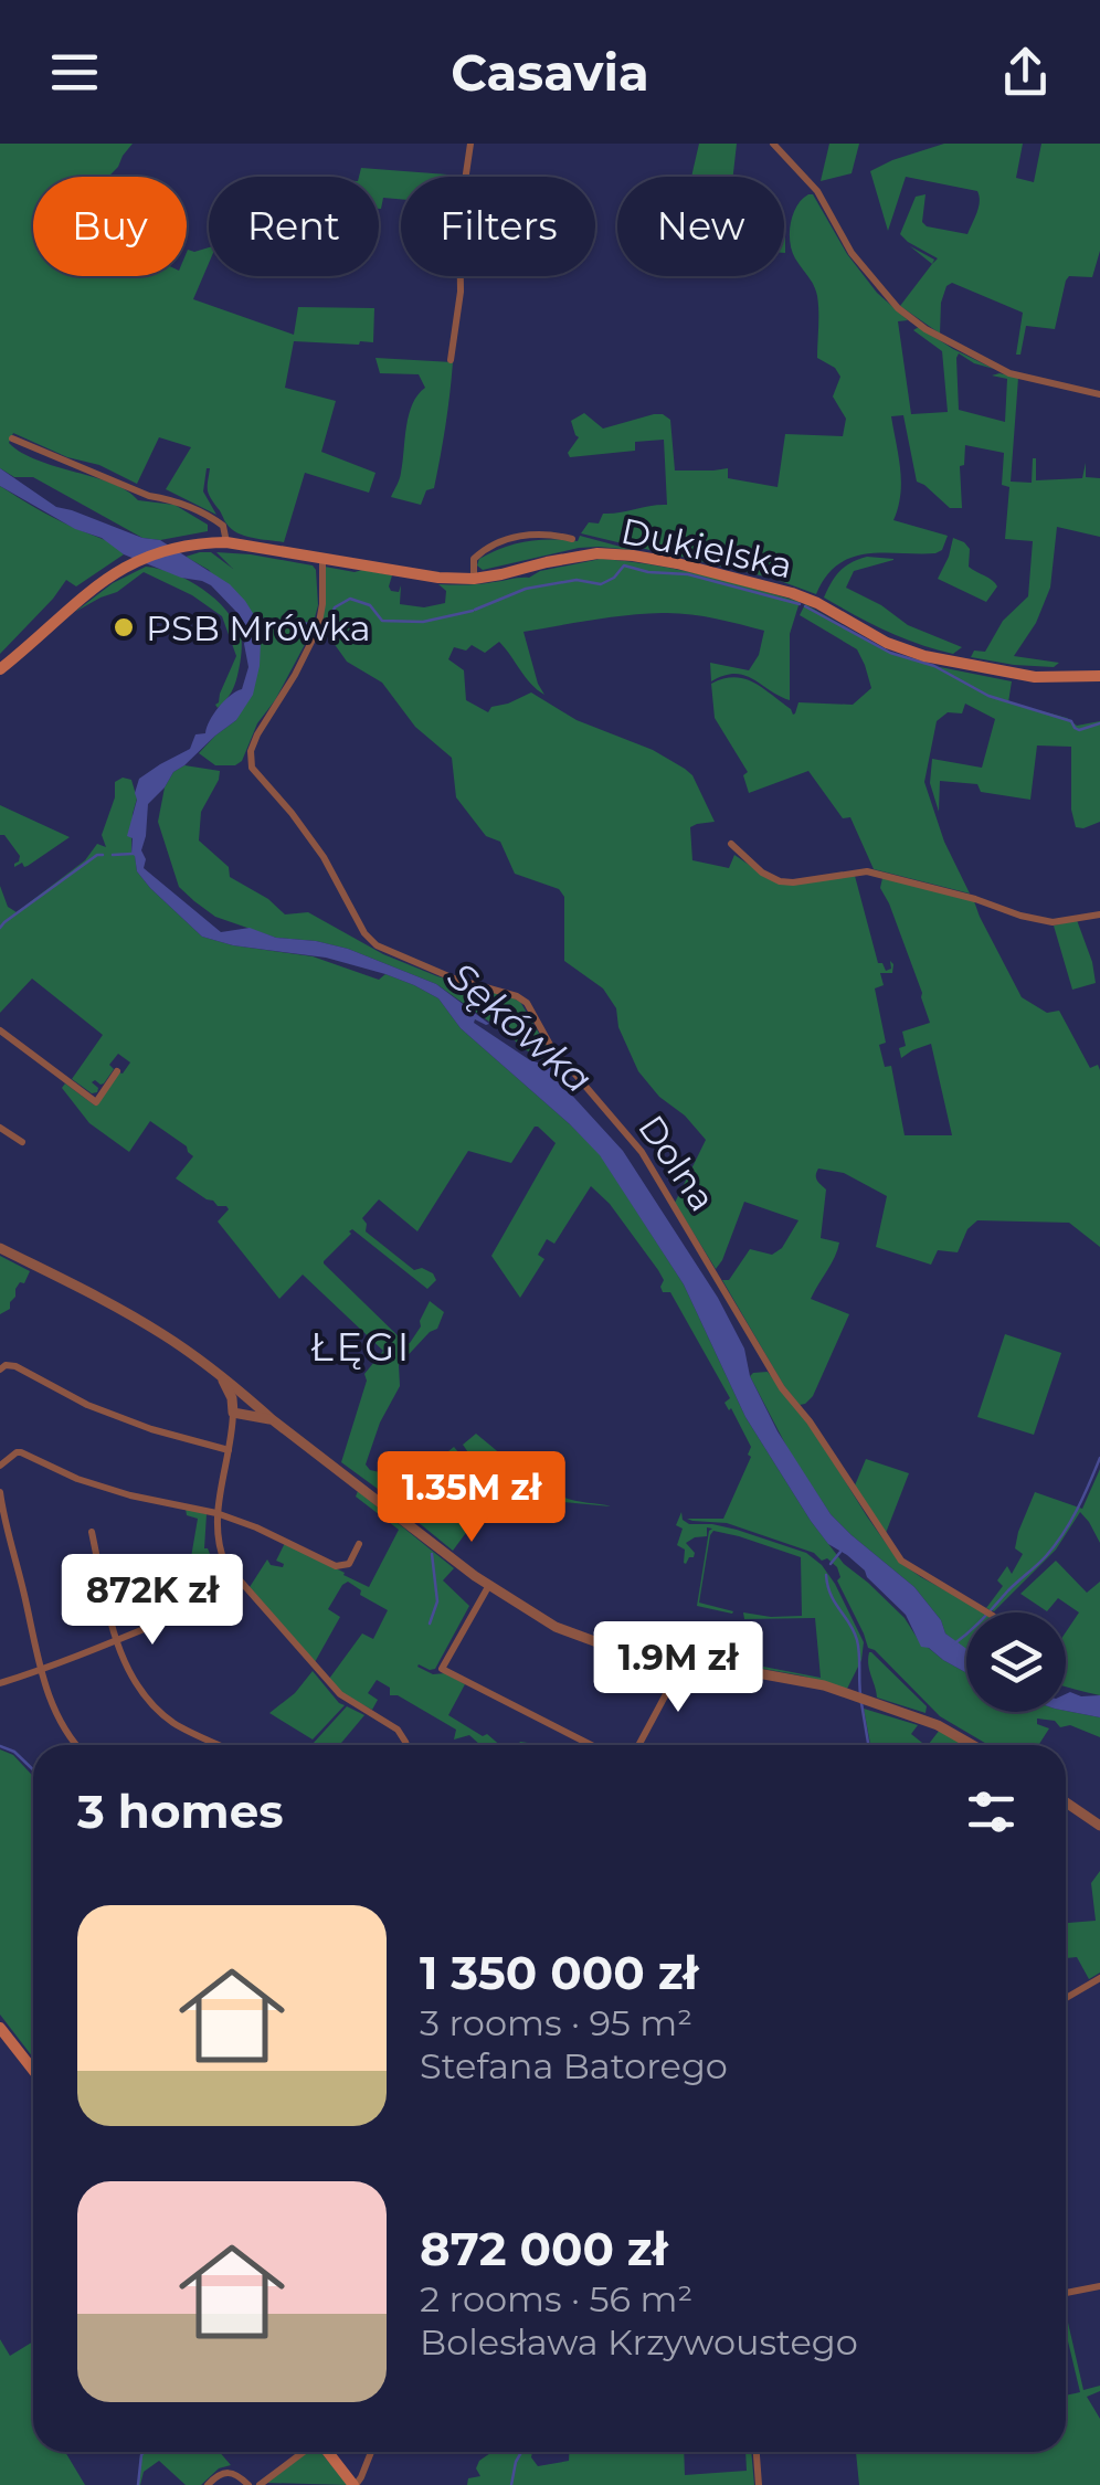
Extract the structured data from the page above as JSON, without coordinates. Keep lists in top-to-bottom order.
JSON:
{
  "streets": {
    "main road": ["Dukielska"],
    "street": ["Dolna"]
  },
  "crossings": [
    ["Dukielska", "Dolna"]
  ],
  "districts": ["ŁĘGI"],
  "water": ["Sękówka"],
  "places": ["PSB Mrówka"],
  "page": {
    "header": "Casavia",
    "chip": [
      "Buy",
      "Rent",
      "Filters",
      "New"
    ],
    "price": ["1.35M zł", "872K zł", "1.9M zł"],
    "heading": "3 homes",
    "list": [
      {
        "name": "1 350 000 zł",
        "note": "3 rooms · 95 m² · Stefana Batorego"
      },
      {
        "name": "872 000 zł",
        "note": "2 rooms · 56 m² · Bolesława Krzywoustego"
      }
    ]
  }
}
